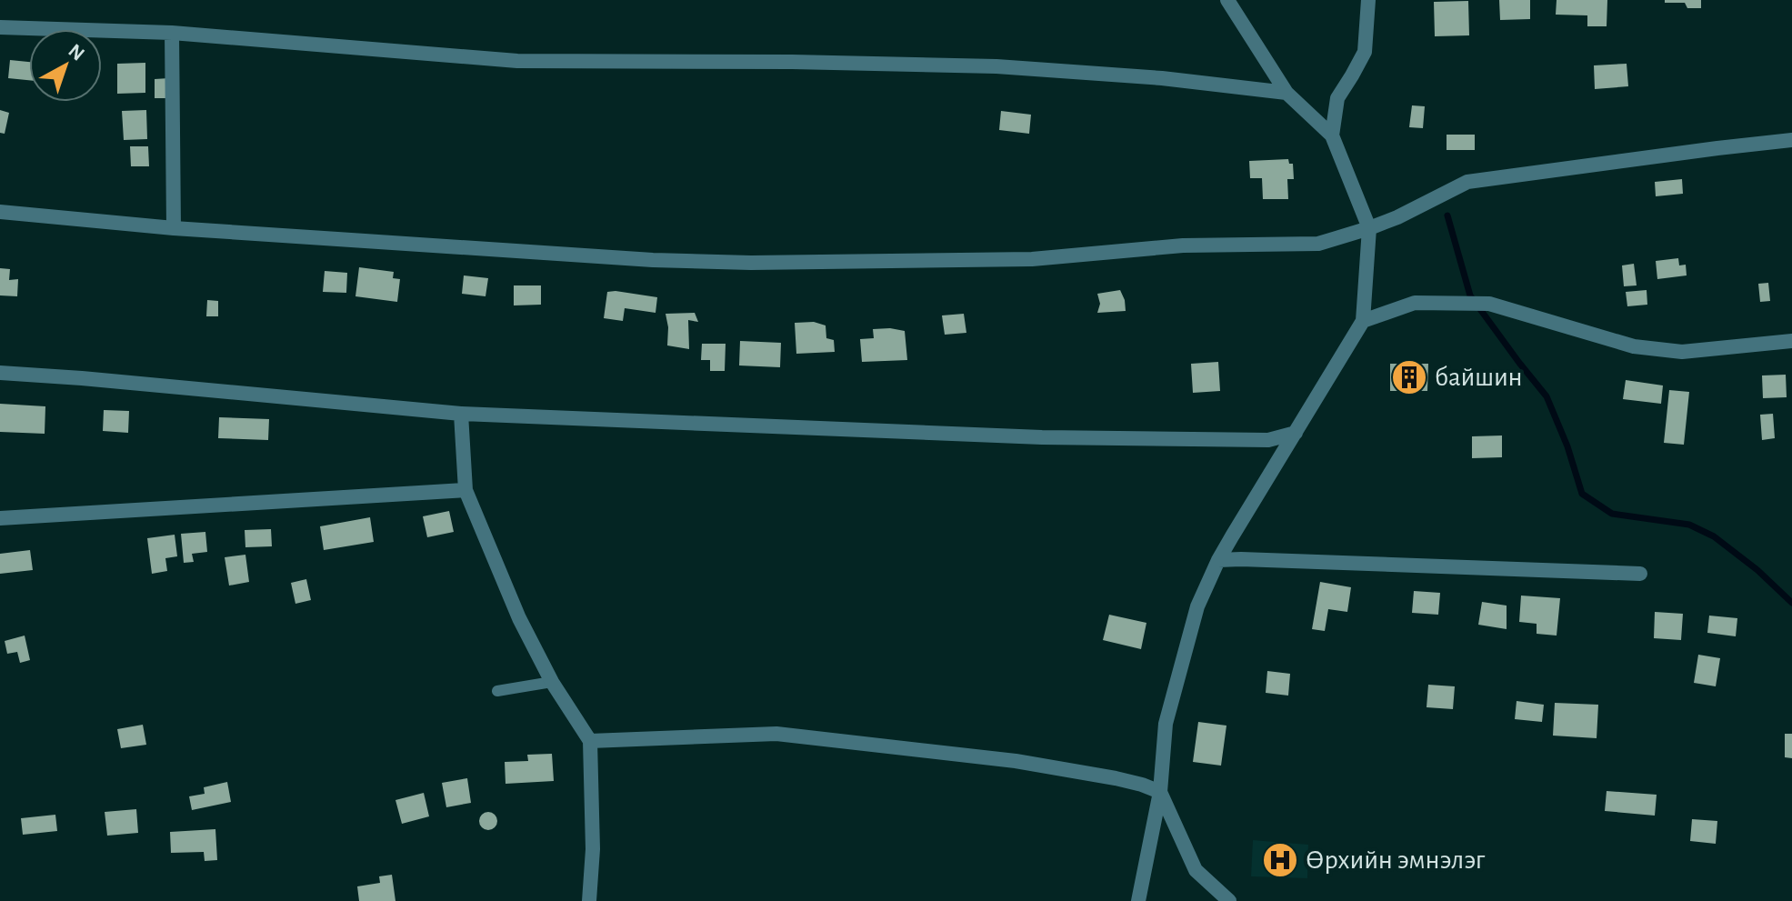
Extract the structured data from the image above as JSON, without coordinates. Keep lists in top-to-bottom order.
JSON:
{
  "places": {
    "building": ["байшин"],
    "hospital": ["Өрхийн эмнэлэг"]
  },
  "north": "top right"
}
